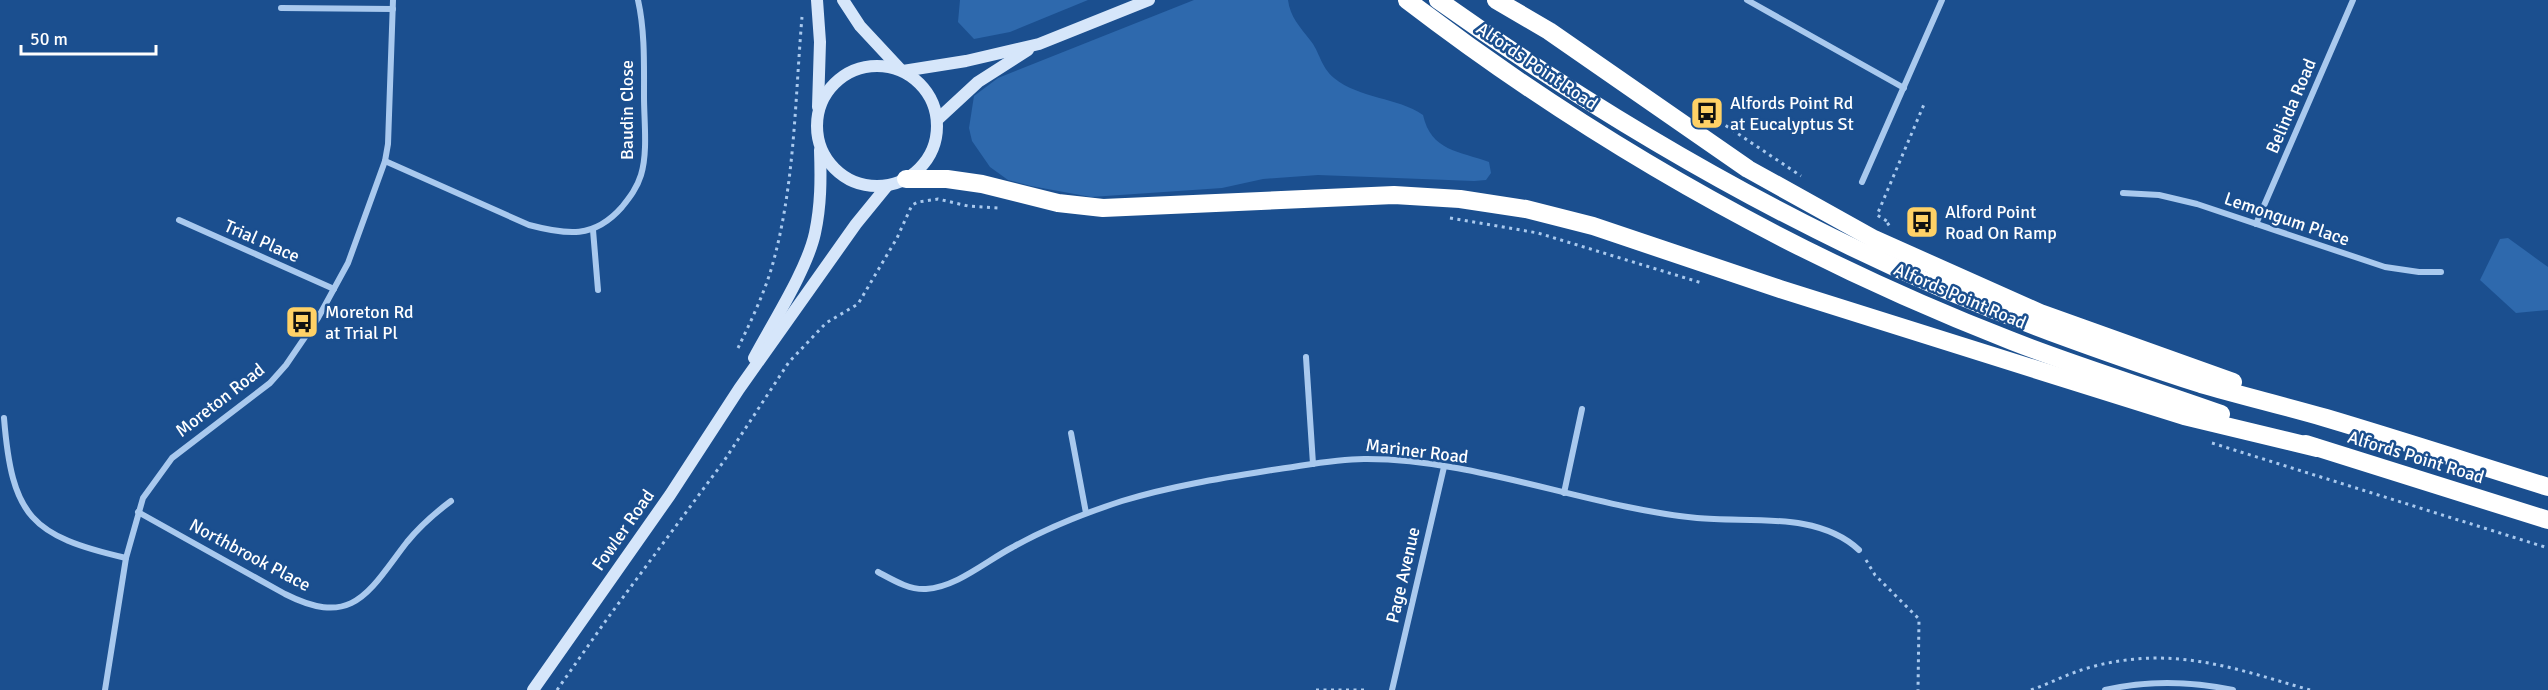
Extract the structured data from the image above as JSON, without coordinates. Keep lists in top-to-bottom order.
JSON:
{
  "streets": {
    "highway": ["Alfords Point Road"],
    "street": [
      "Belinda Road",
      "Baudin Close",
      "Lemongum Place",
      "Trial Place",
      "Moreton Road",
      "Mariner Road",
      "Fowler Road",
      "Northbrook Place",
      "Page Avenue"
    ]
  },
  "crossings": [
    ["Belinda Road", "Lemongum Place"],
    ["Trial Place", "Moreton Road"],
    ["Moreton Road", "Northbrook Place"],
    ["Mariner Road", "Page Avenue"]
  ],
  "places": {
    "bus stop": ["Alfords Point Rd at Eucalyptus St", "Alford Point Road On Ramp", "Moreton Rd at Trial Pl"]
  },
  "scale_bar": "50 m"
}
